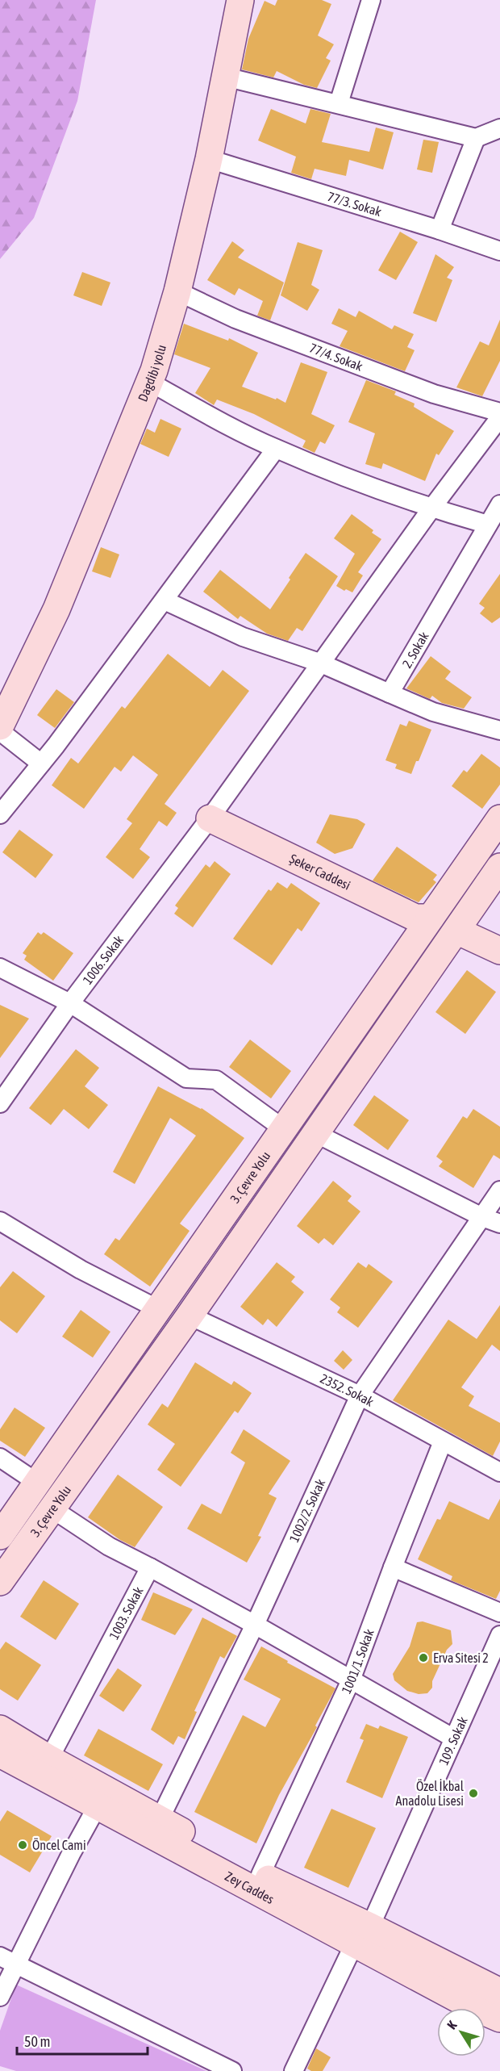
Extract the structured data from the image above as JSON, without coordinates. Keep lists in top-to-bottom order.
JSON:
{
  "streets": {
    "main road": [
      "Dagdibi yolu",
      "Şeker Caddesi",
      "3. Çevre Yolu",
      "Zey Caddes"
    ],
    "street": [
      "77/3. Sokak",
      "77/4. Sokak",
      "2. Sokak",
      "1006. Sokak",
      "2352. Sokak",
      "1002/2. Sokak",
      "1003. Sokak",
      "1001/1. Sokak",
      "109. Sokak"
    ]
  },
  "crossings": [
    ["77/3. Sokak", "Dagdibi yolu"],
    ["77/4. Sokak", "Dagdibi yolu"],
    ["Şeker Caddesi", "1006. Sokak"],
    ["Şeker Caddesi", "3. Çevre Yolu"],
    ["3. Çevre Yolu", "2352. Sokak"],
    ["2352. Sokak", "1002/2. Sokak"],
    ["2352. Sokak", "1001/1. Sokak"],
    ["1002/2. Sokak", "Zey Caddes"],
    ["1003. Sokak", "Zey Caddes"],
    ["1001/1. Sokak", "Zey Caddes"],
    ["109. Sokak", "Zey Caddes"]
  ],
  "places": ["Erva Sitesi 2", "Özel İkbal Anadolu Lisesi", "Öncel Cami"],
  "scale_bar": "50 m",
  "north": "top left"
}
